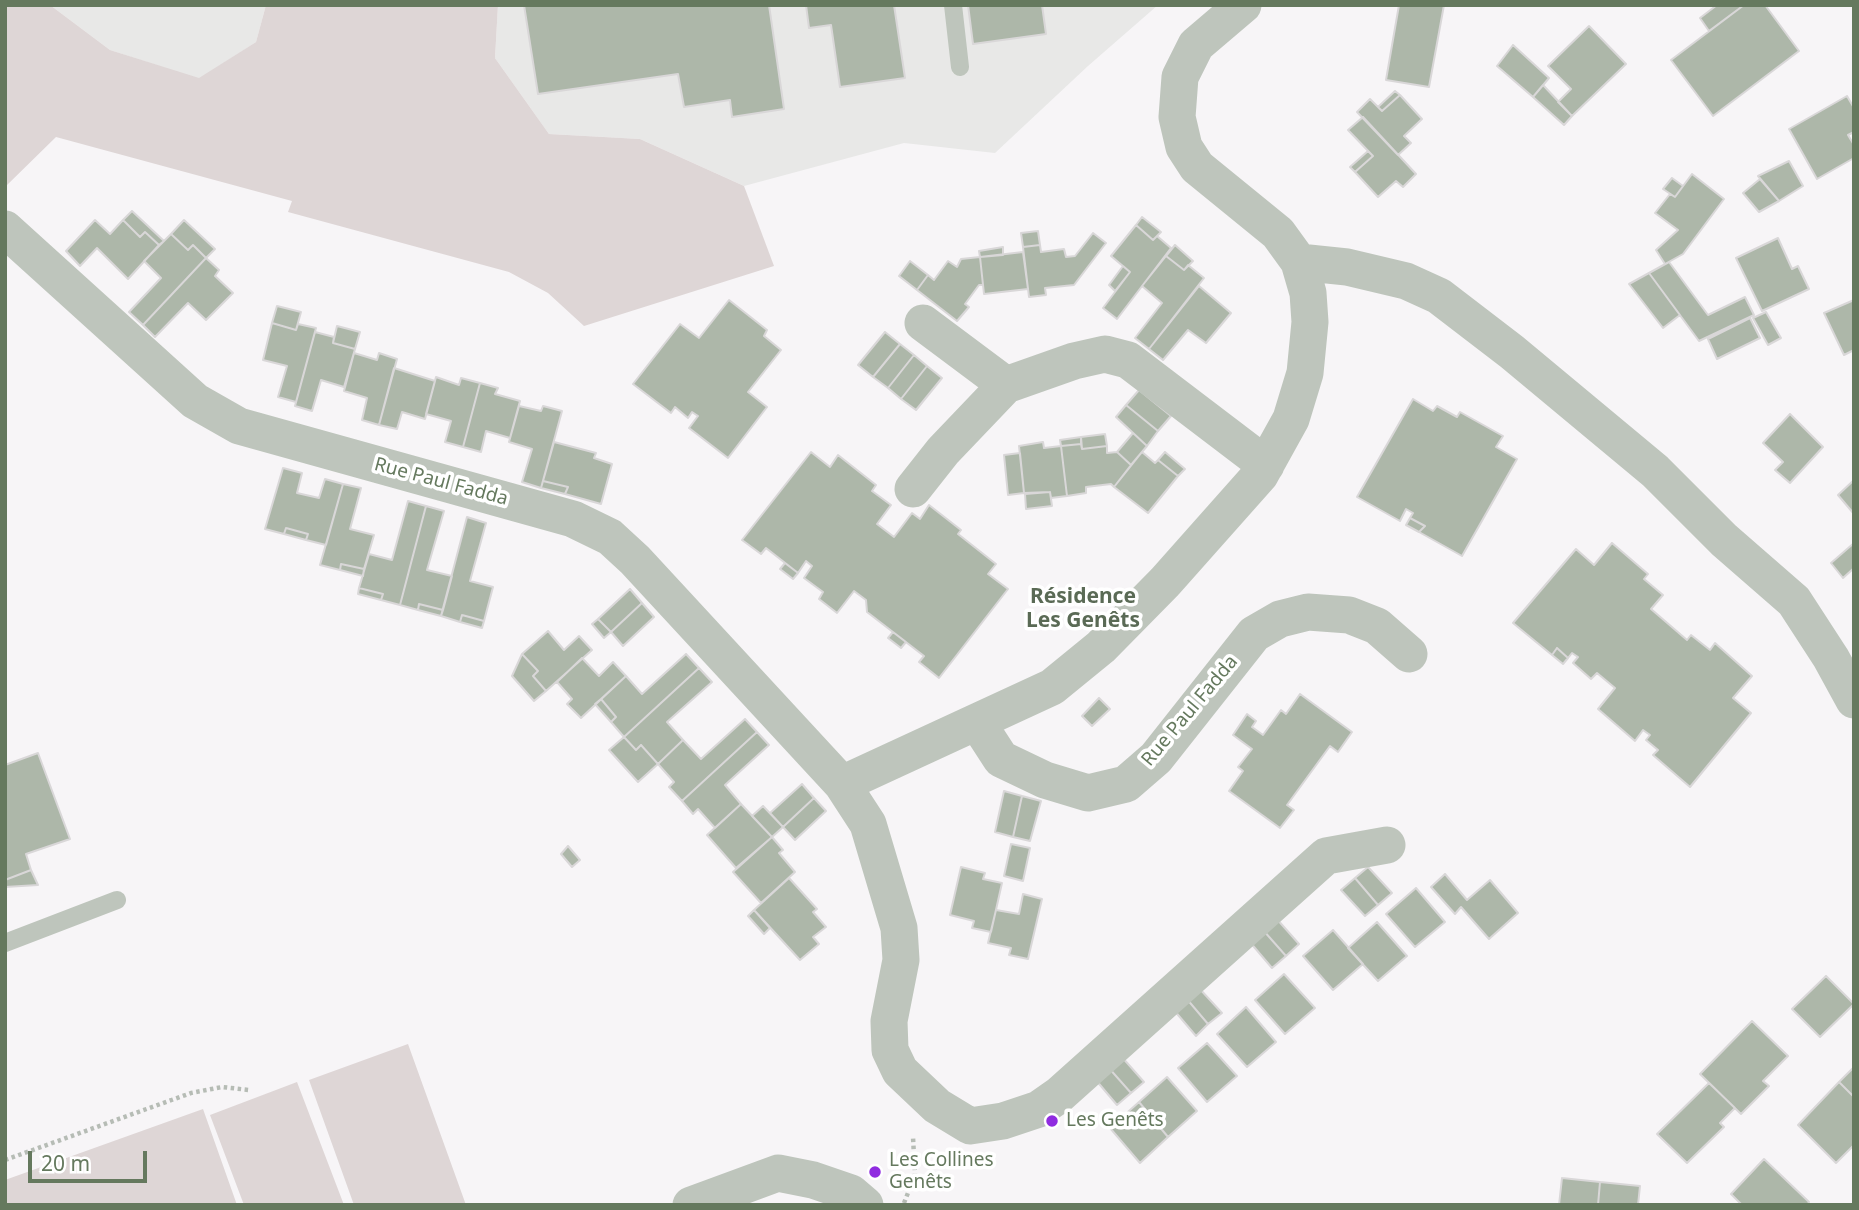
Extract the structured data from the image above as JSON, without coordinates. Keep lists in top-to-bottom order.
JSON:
{
  "streets": {
    "street": ["Rue Paul Fadda"]
  },
  "districts": ["Résidence Les Genêts"],
  "places": ["Les Genêts", "Les Collines Genêts"],
  "scale_bar": "20 m"
}
